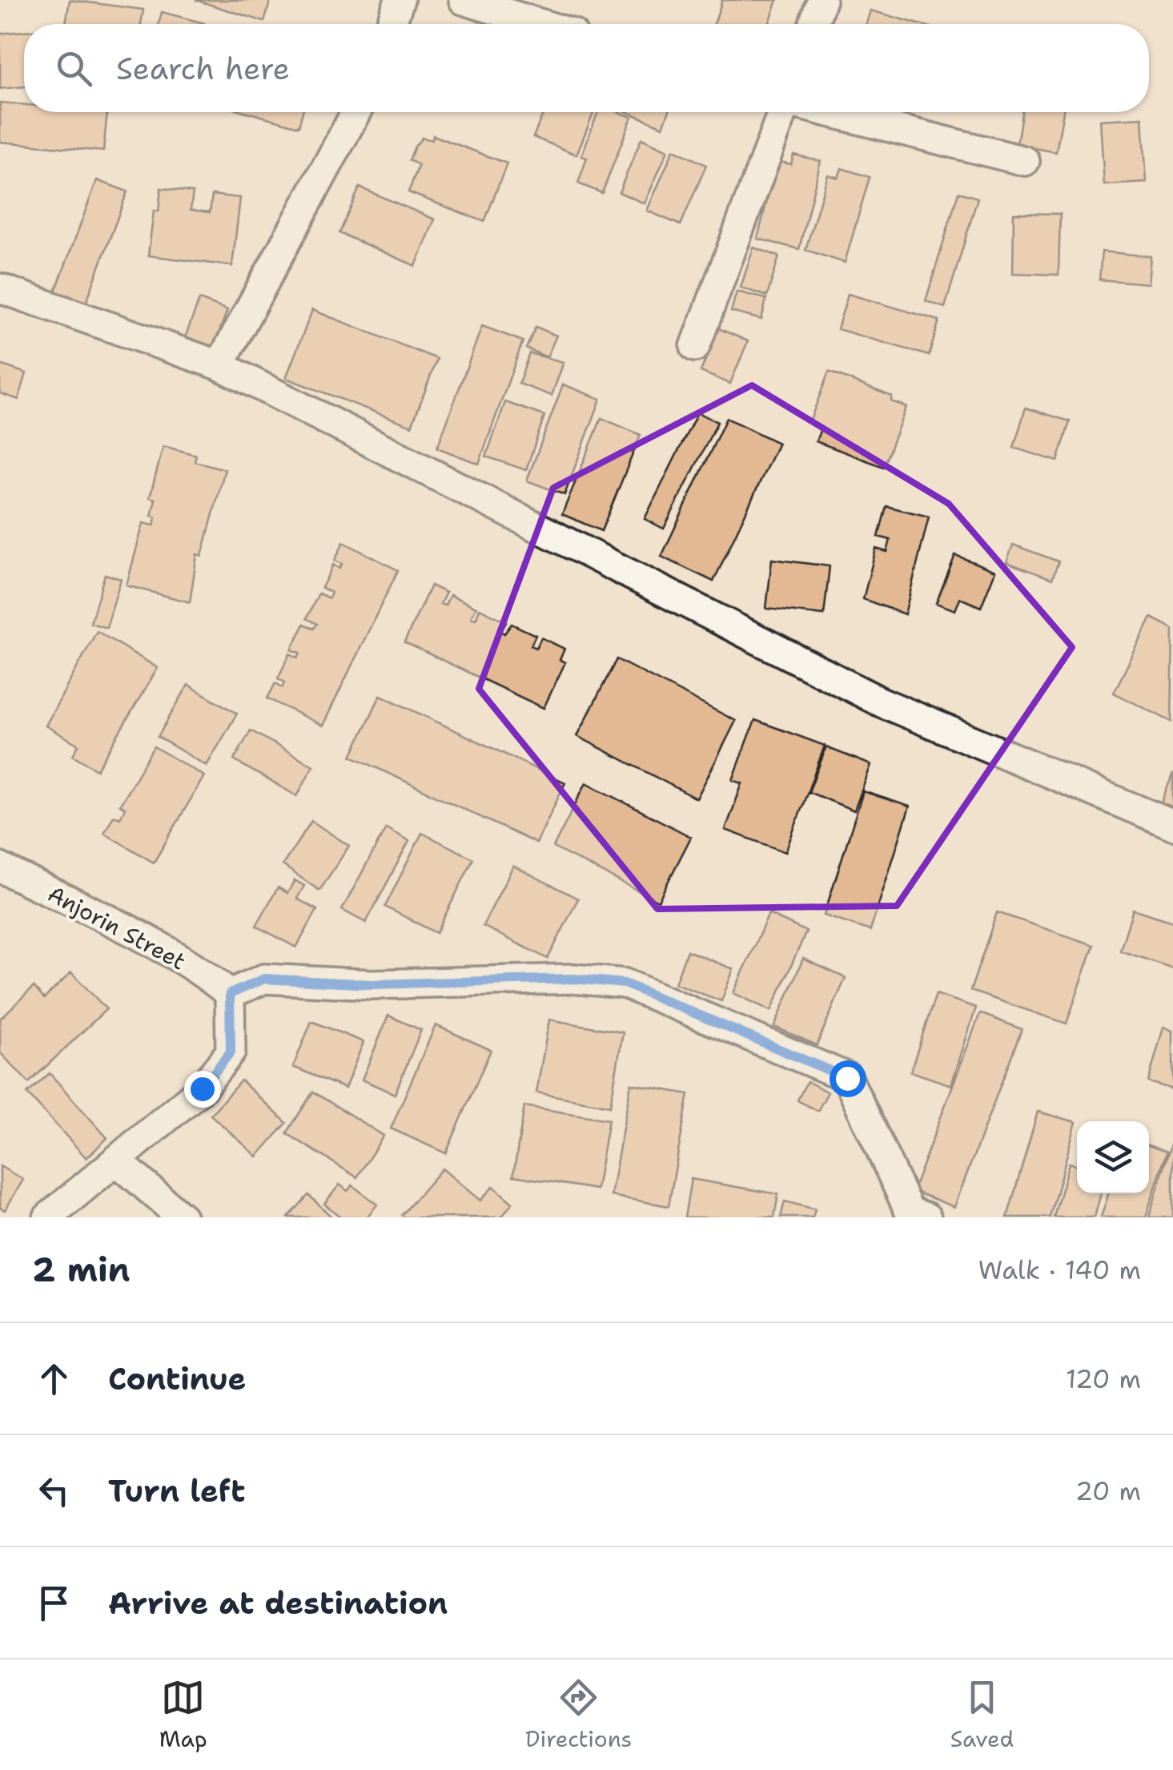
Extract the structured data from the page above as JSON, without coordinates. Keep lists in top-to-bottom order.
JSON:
{
  "streets": {
    "street": ["Anjorin Street"]
  },
  "page": {
    "search": "Search here",
    "heading": ["2 min", "Walk · 140 m"],
    "list": [
      ["Continue", "120 m"],
      ["Turn left", "20 m"],
      "Arrive at destination"
    ],
    "nav": ["Map", "Directions", "Saved"]
  }
}
